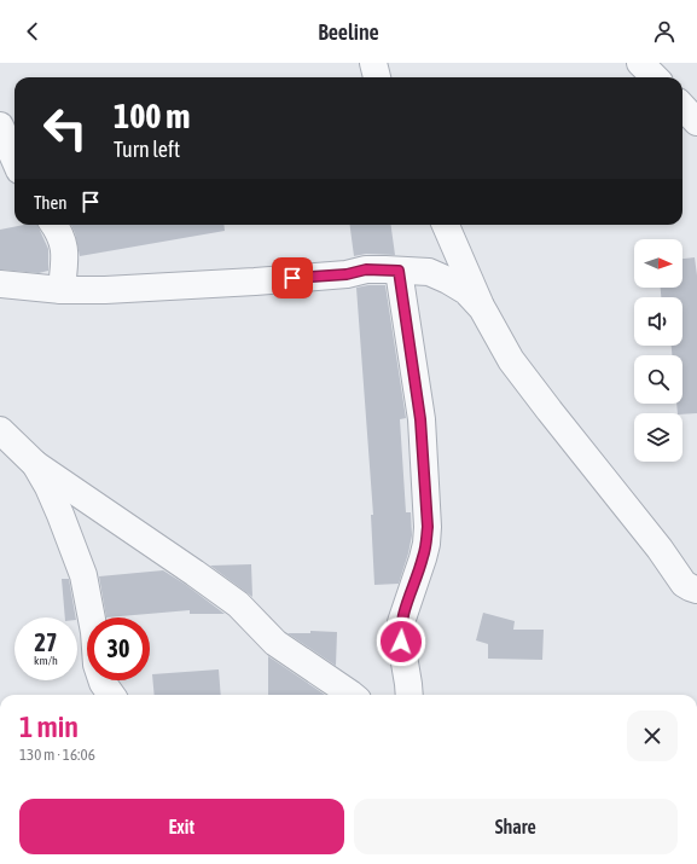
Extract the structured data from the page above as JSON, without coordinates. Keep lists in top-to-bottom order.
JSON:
{
  "north": "right",
  "page": {
    "header": "Beeline",
    "turn": ["100 m", "Turn left"],
    "then": "Then",
    "speed": "27 km/h",
    "limit": "30",
    "heading": ["1 min", "130 m · 16:06"],
    "buttons": ["Exit", "Share"]
  }
}
